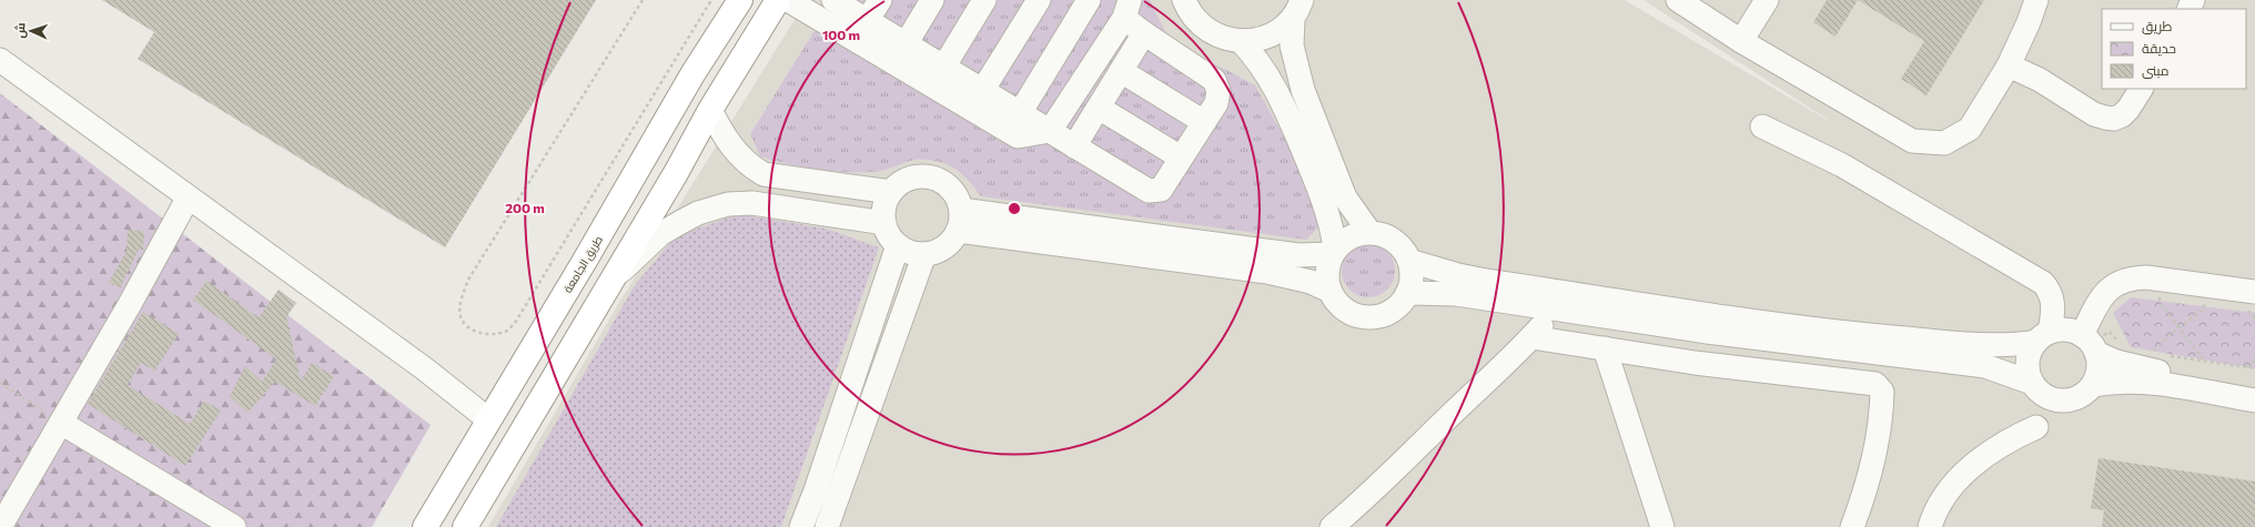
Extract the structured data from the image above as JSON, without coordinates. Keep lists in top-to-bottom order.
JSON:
{
  "streets": {
    "highway": ["طريق الجامعة"]
  },
  "legend": ["طريق", "حديقة", "مبنى"],
  "north": "left",
  "rings": ["100 m", "200 m"]
}
